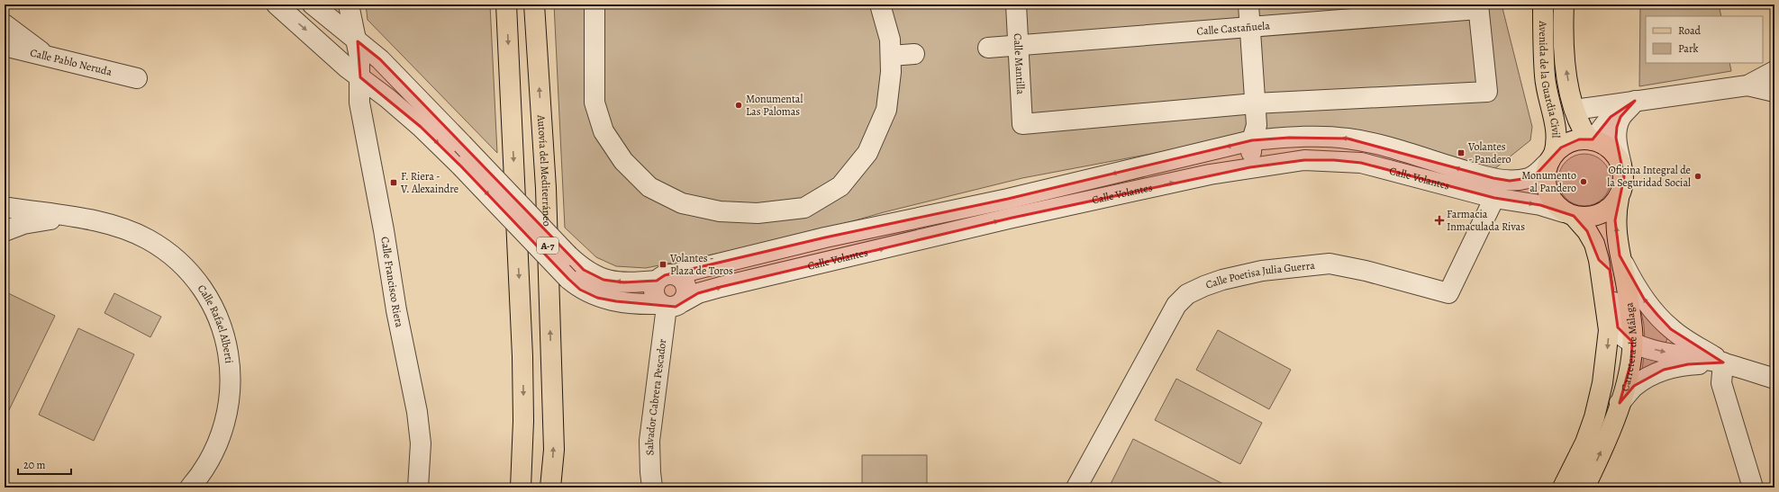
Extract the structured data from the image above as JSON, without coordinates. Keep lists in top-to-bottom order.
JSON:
{
  "streets": {
    "main road": [
      "Avenida de la Guardia Civil",
      "Autovía del Mediterráneo",
      "A-7",
      "Carretera de Málaga"
    ],
    "street": [
      "Calle Castañuela",
      "Calle Pablo Neruda",
      "Calle Mantilla",
      "Calle Volantes",
      "Calle Poetisa Julia Guerra",
      "Calle Francisco Riera",
      "Calle Rafael Alberti",
      "Salvador Cabrera Pescador"
    ]
  },
  "crossings": [
    ["Calle Castañuela", "Calle Mantilla"],
    ["Avenida de la Guardia Civil", "Calle Volantes"],
    ["Avenida de la Guardia Civil", "Carretera de Málaga"],
    ["Calle Volantes", "Calle Poetisa Julia Guerra"],
    ["Calle Volantes", "Carretera de Málaga"],
    ["Calle Volantes", "Salvador Cabrera Pescador"]
  ],
  "places": {
    "other": ["Monumental Las Palomas", "Oficina Integral de la Seguridad Social", "Monumento al Pandero"],
    "transit": ["Volantes - Pandero", "F. Riera - V. Alexaindre", "Volantes - Plaza de Toros"],
    "health": ["Farmacia Inmaculada Rivas"]
  },
  "legend": ["Road", "Park"],
  "scale_bar": "20 m"
}
